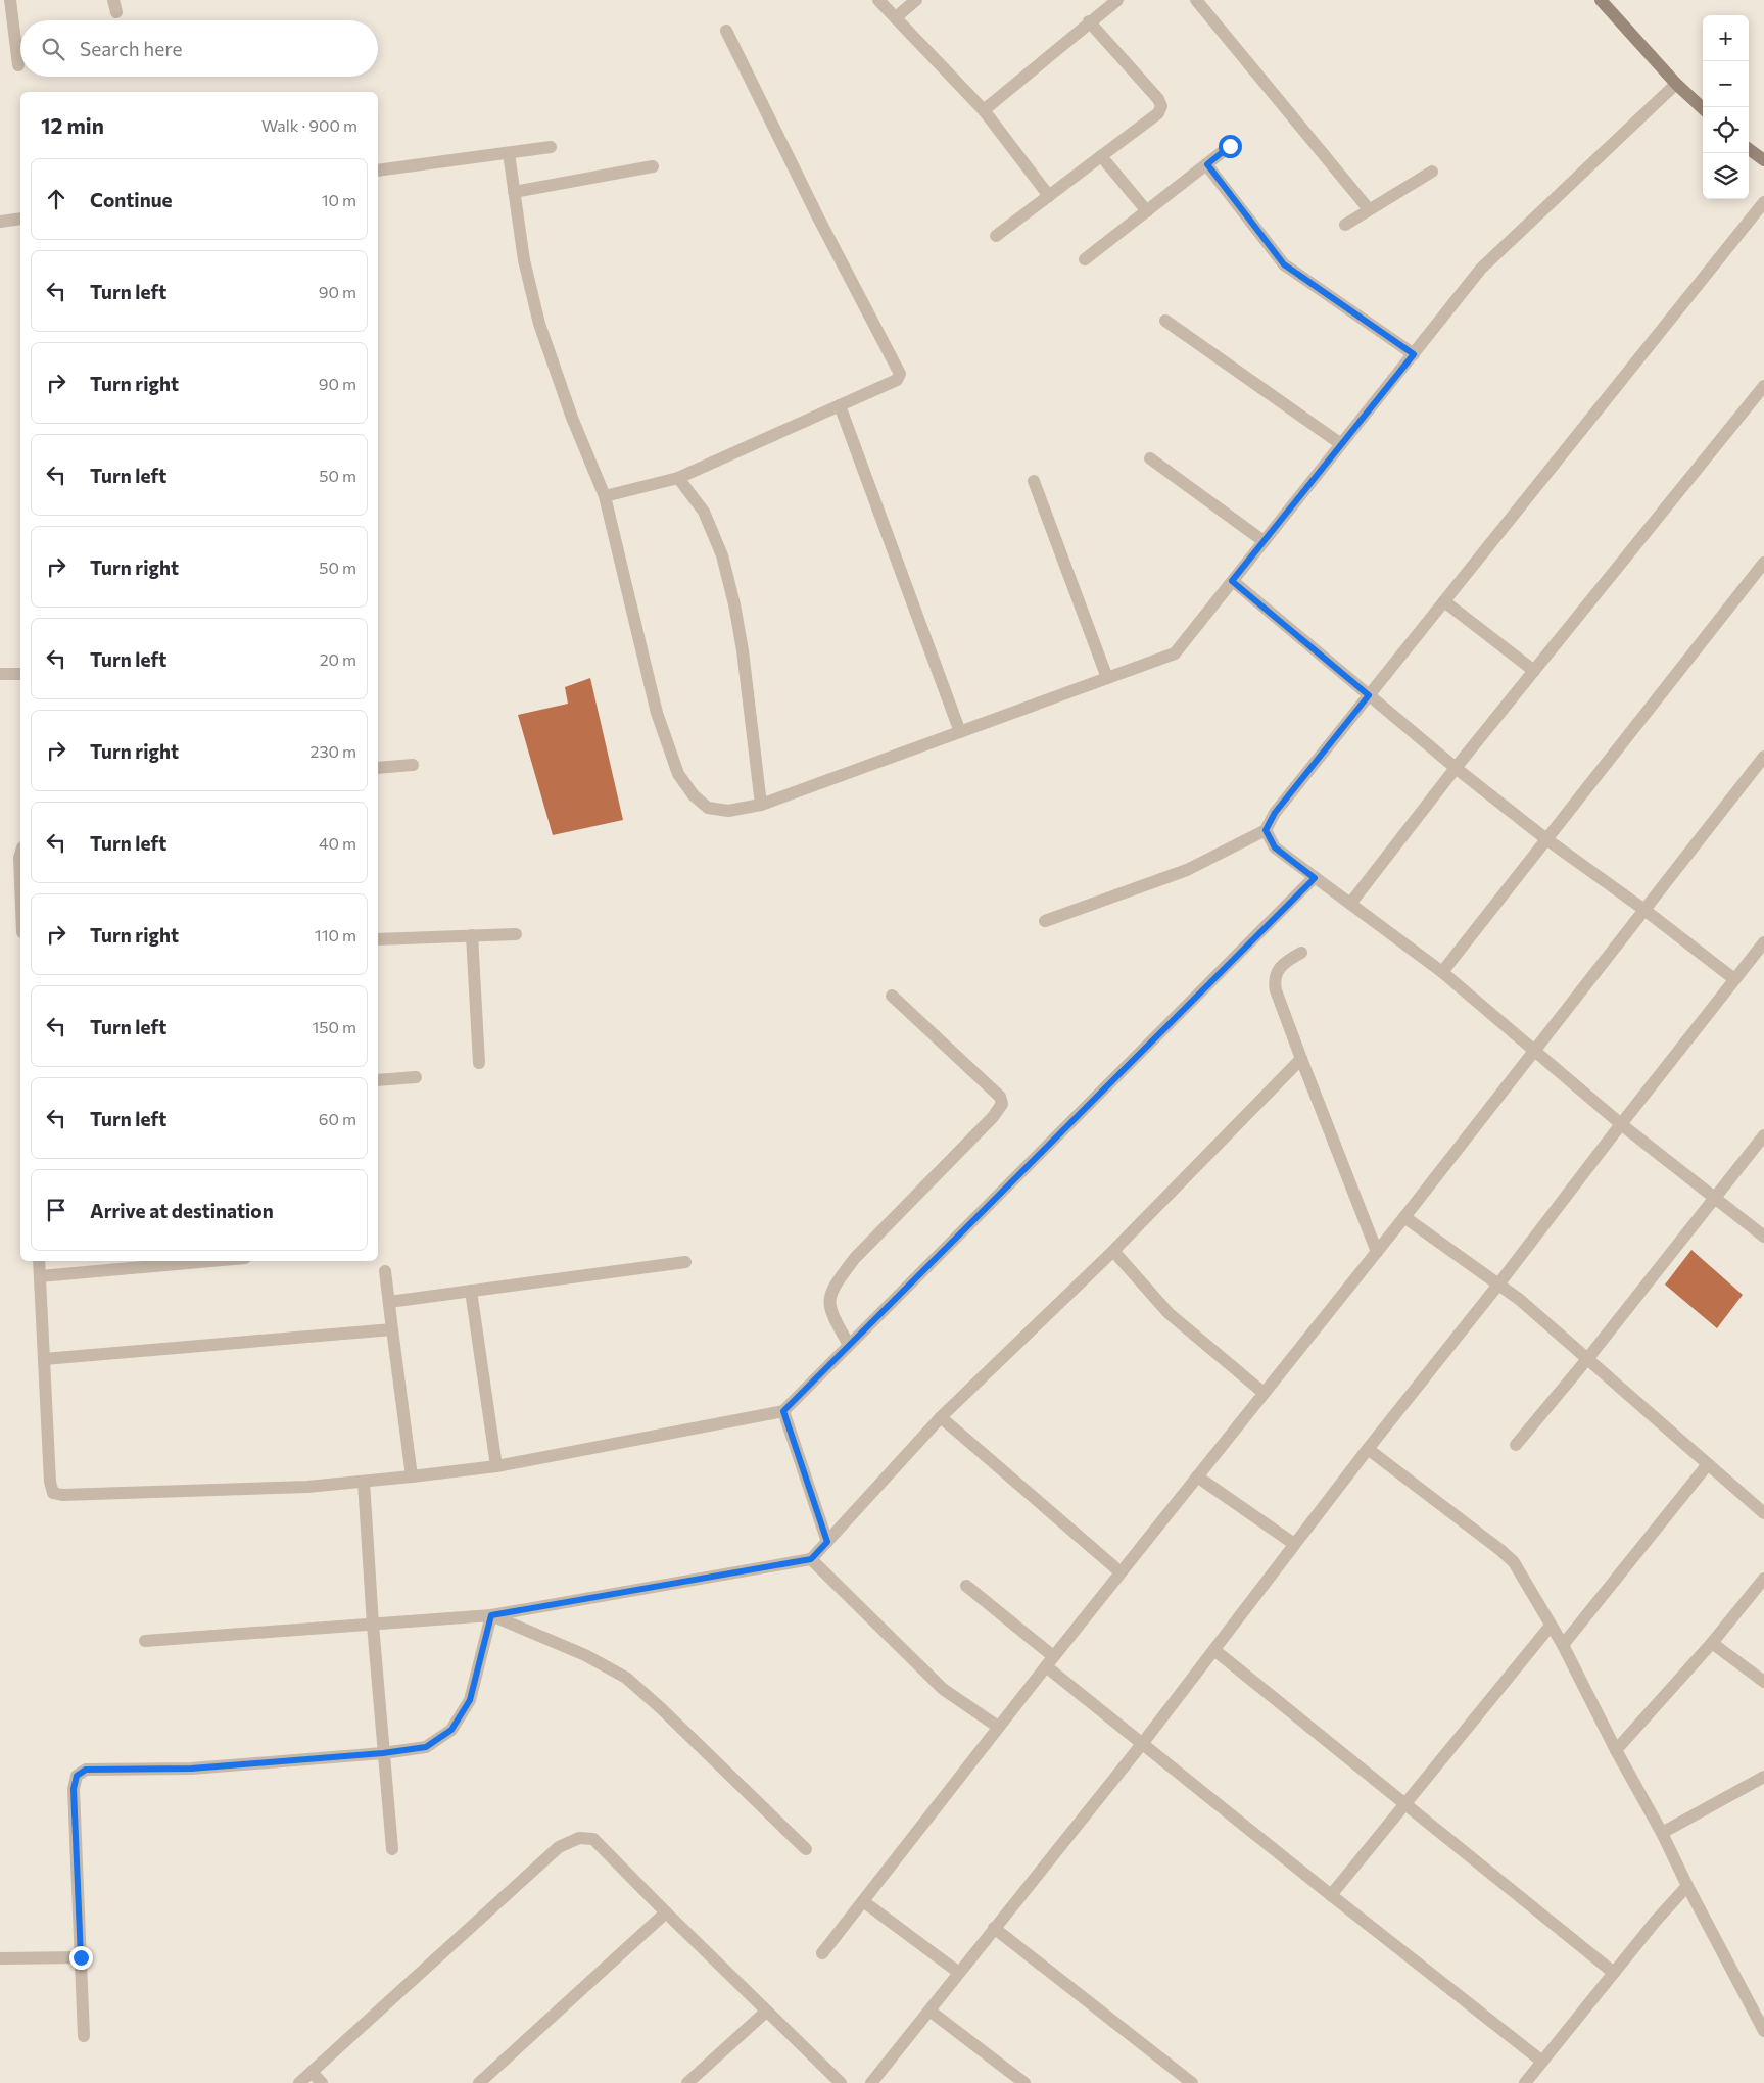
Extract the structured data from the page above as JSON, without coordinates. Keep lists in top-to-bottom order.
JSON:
{
  "page": {
    "map_buttons": ["+", "−"],
    "search": "Search here",
    "heading": ["12 min", "Walk · 900 m"],
    "list": [
      ["Continue", "10 m"],
      ["Turn left", "90 m"],
      ["Turn right", "90 m"],
      ["Turn left", "50 m"],
      ["Turn right", "50 m"],
      ["Turn left", "20 m"],
      ["Turn right", "230 m"],
      ["Turn left", "40 m"],
      ["Turn right", "110 m"],
      ["Turn left", "150 m"],
      ["Turn left", "60 m"],
      "Arrive at destination"
    ]
  }
}
